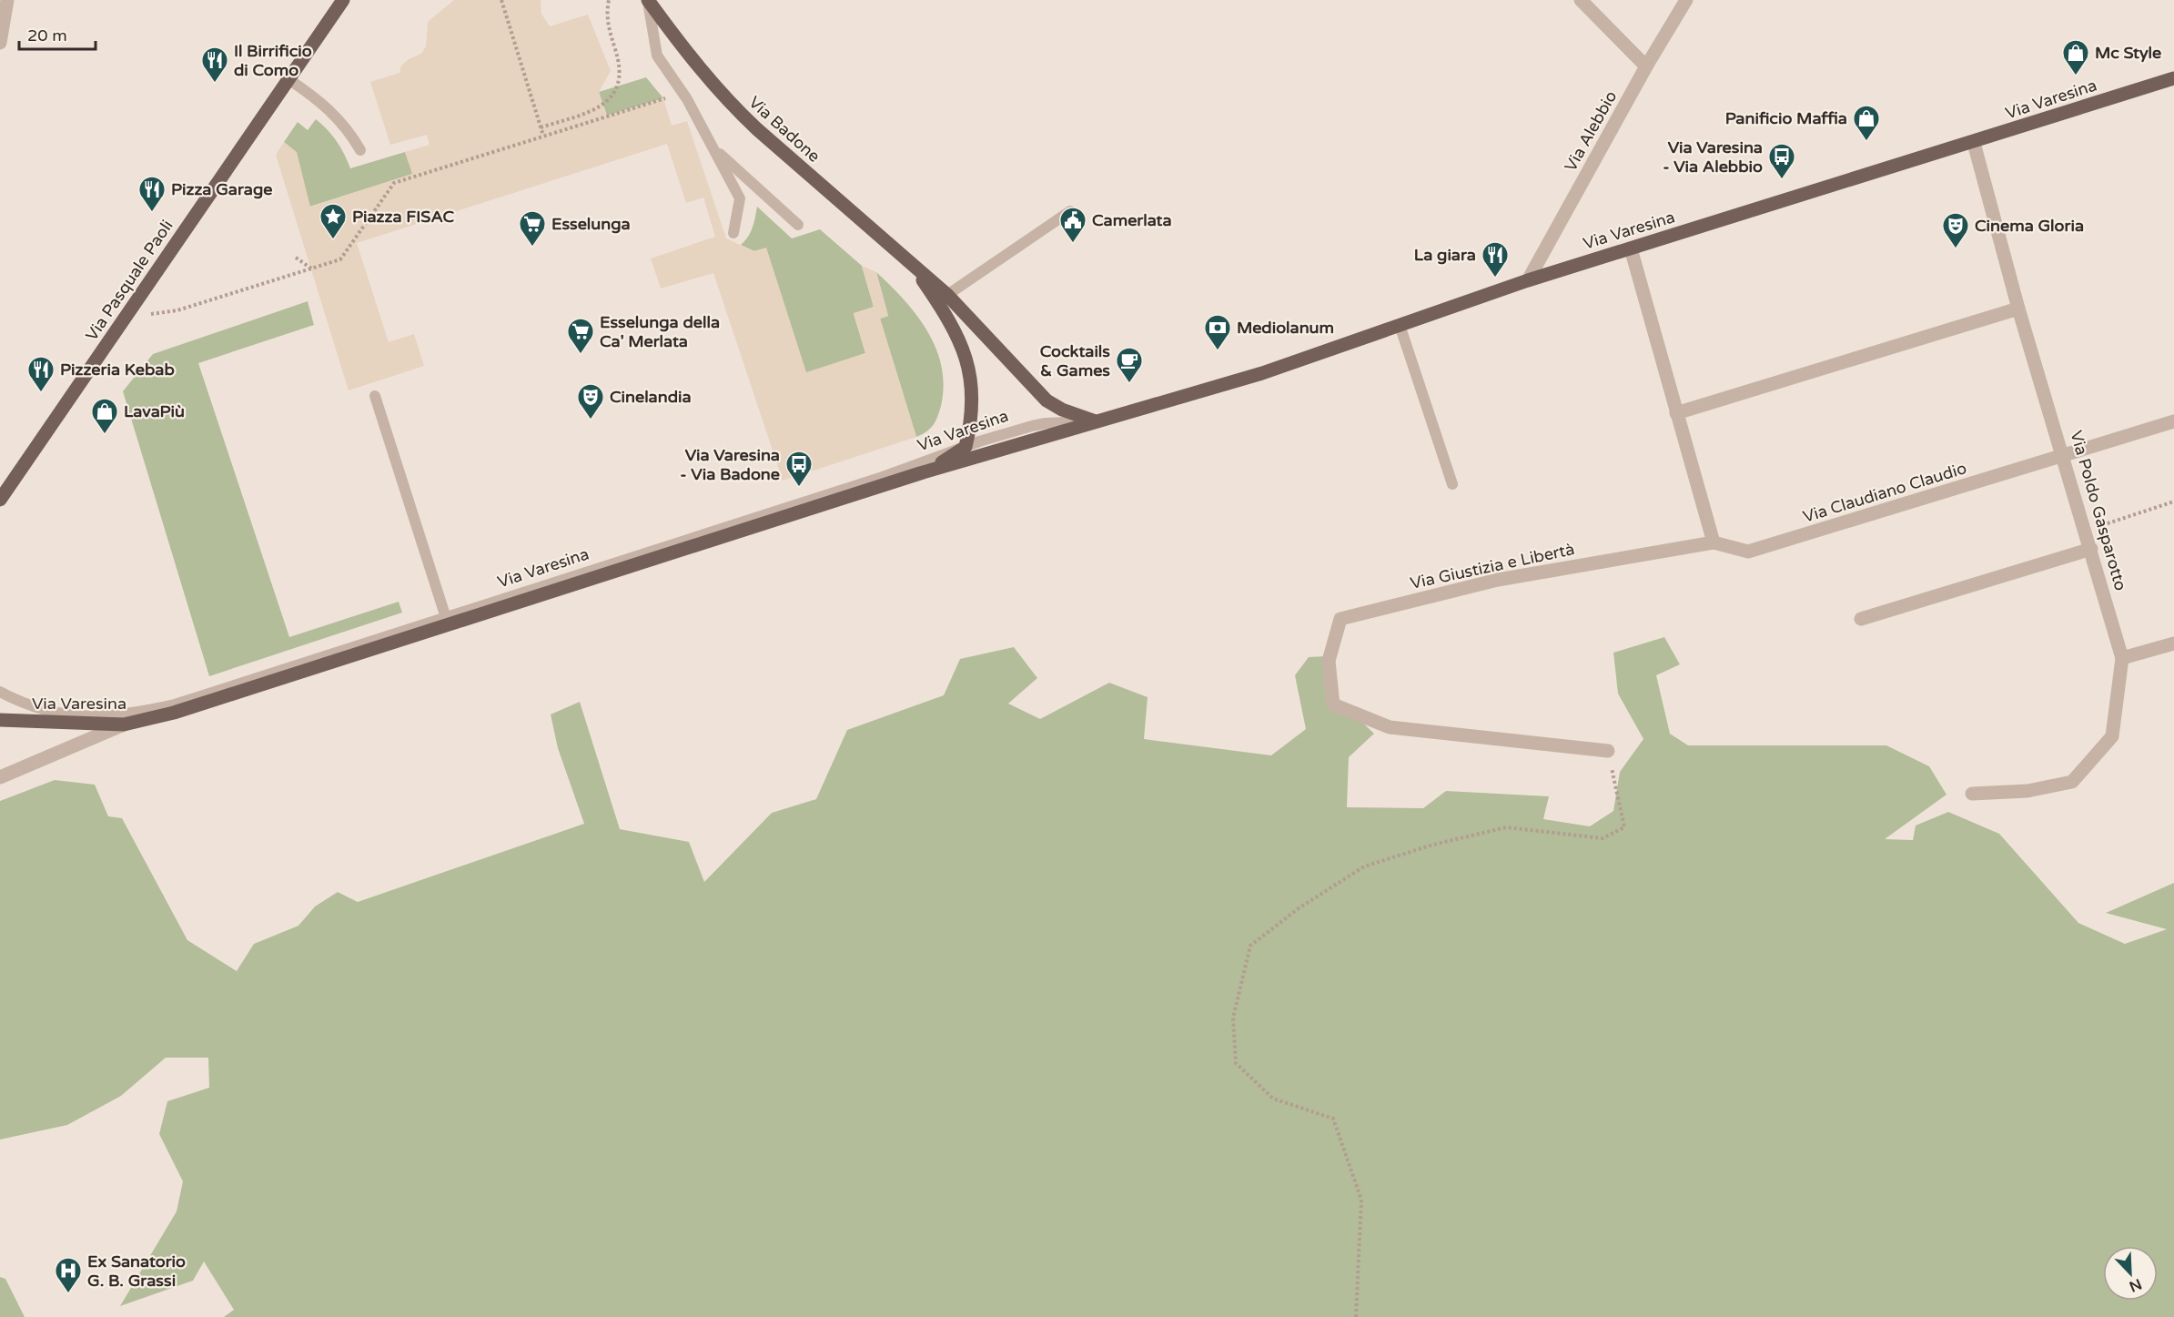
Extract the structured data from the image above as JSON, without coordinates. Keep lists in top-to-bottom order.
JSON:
{
  "streets": {
    "main road": ["Via Varesina", "Via Badone", "Via Pasquale Paoli"],
    "street": [
      "Via Alebbio",
      "Via Claudiano Claudio",
      "Via Poldo Gasparotto",
      "Via Giustizia e Libertà"
    ]
  },
  "crossings": [
    ["Via Varesina", "Via Badone"],
    ["Via Varesina", "Via Alebbio"],
    ["Via Varesina", "Via Poldo Gasparotto"],
    ["Via Claudiano Claudio", "Via Poldo Gasparotto"],
    ["Via Claudiano Claudio", "Via Giustizia e Libertà"]
  ],
  "places": {
    "shop": ["Mc Style", "Panificio Maffia", "LavaPiù"],
    "restaurant": [
      "Il Birrificio di Como",
      "Pizza Garage",
      "La giara",
      "Pizzeria Kebab"
    ],
    "bus stop": ["Via Varesina - Via Alebbio", "Via Varesina - Via Badone"],
    "place": ["Piazza FISAC"],
    "public building": ["Camerlata"],
    "supermarket": ["Esselunga", "Esselunga della Ca' Merlata"],
    "theatre": ["Cinema Gloria", "Cinelandia"],
    "bank": ["Mediolanum"],
    "cafe": ["Cocktails & Games"],
    "hospital": ["Ex Sanatorio G. B. Grassi"]
  },
  "scale_bar": "20 m",
  "north": "bottom right"
}
